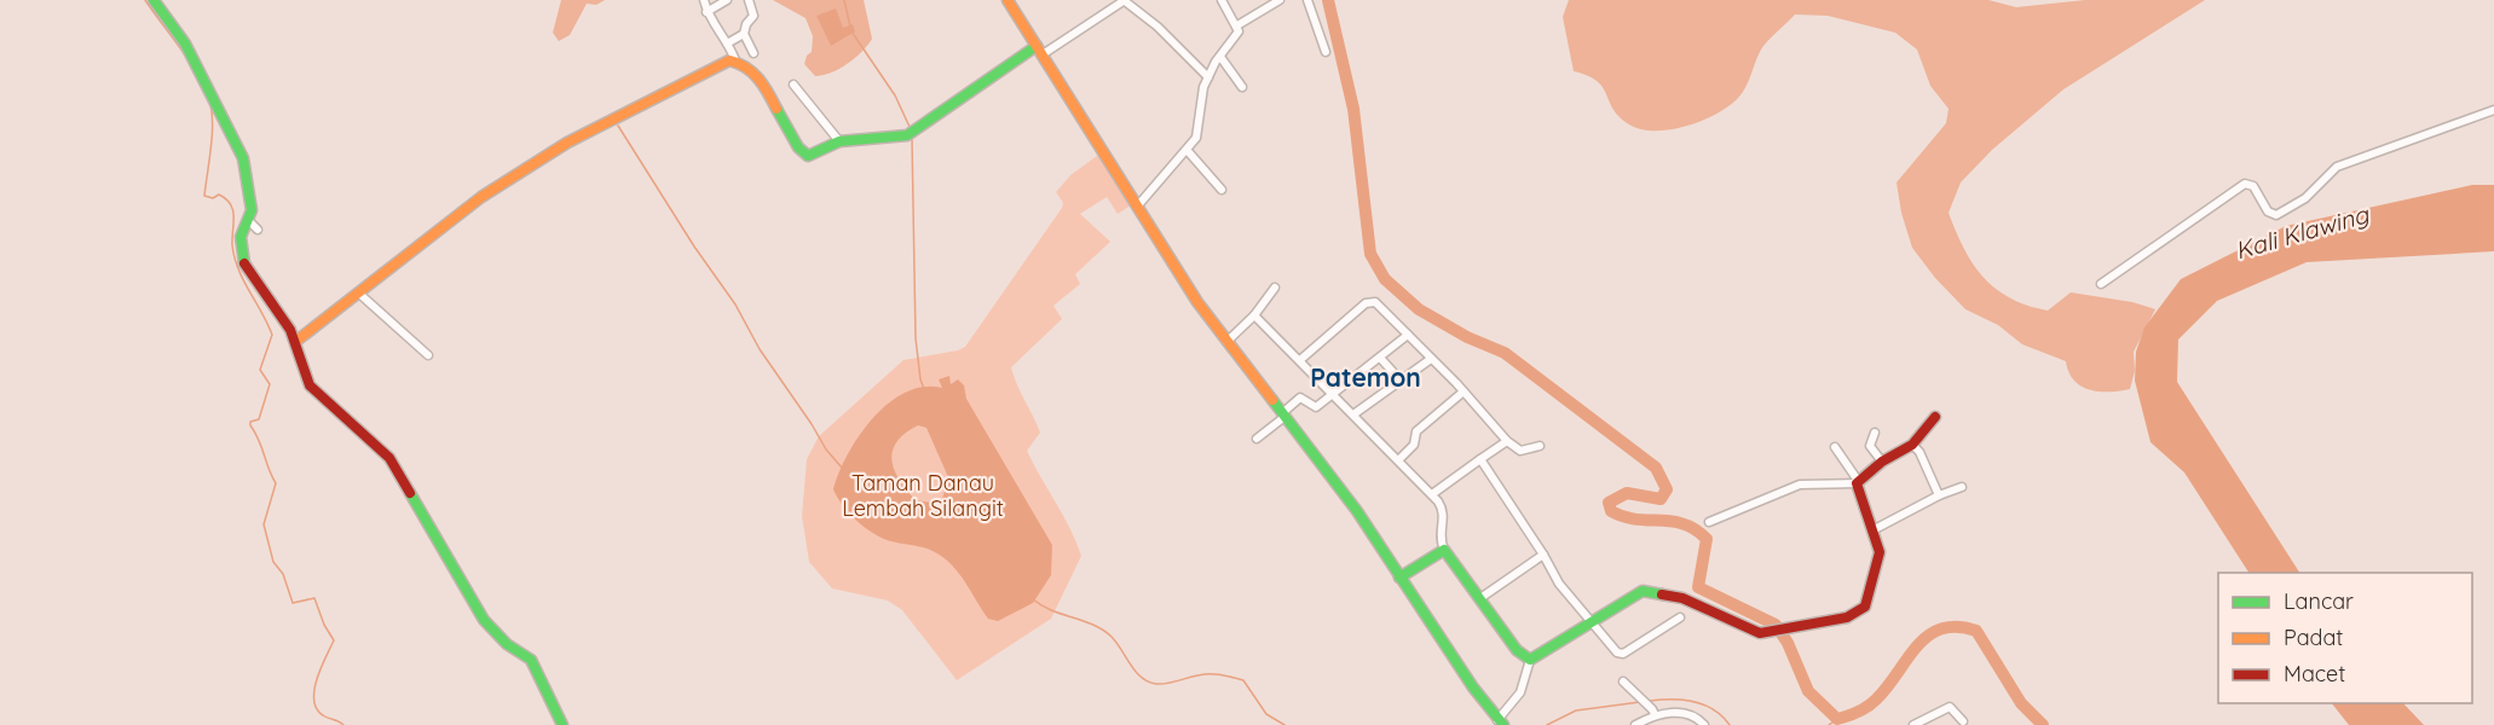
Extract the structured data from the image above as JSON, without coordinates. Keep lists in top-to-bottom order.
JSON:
{
  "districts": ["Patemon"],
  "water": ["Kali Klawing"],
  "parks": ["Taman Danau Lembah Silangit"],
  "legend": ["Lancar", "Padat", "Macet"]
}
